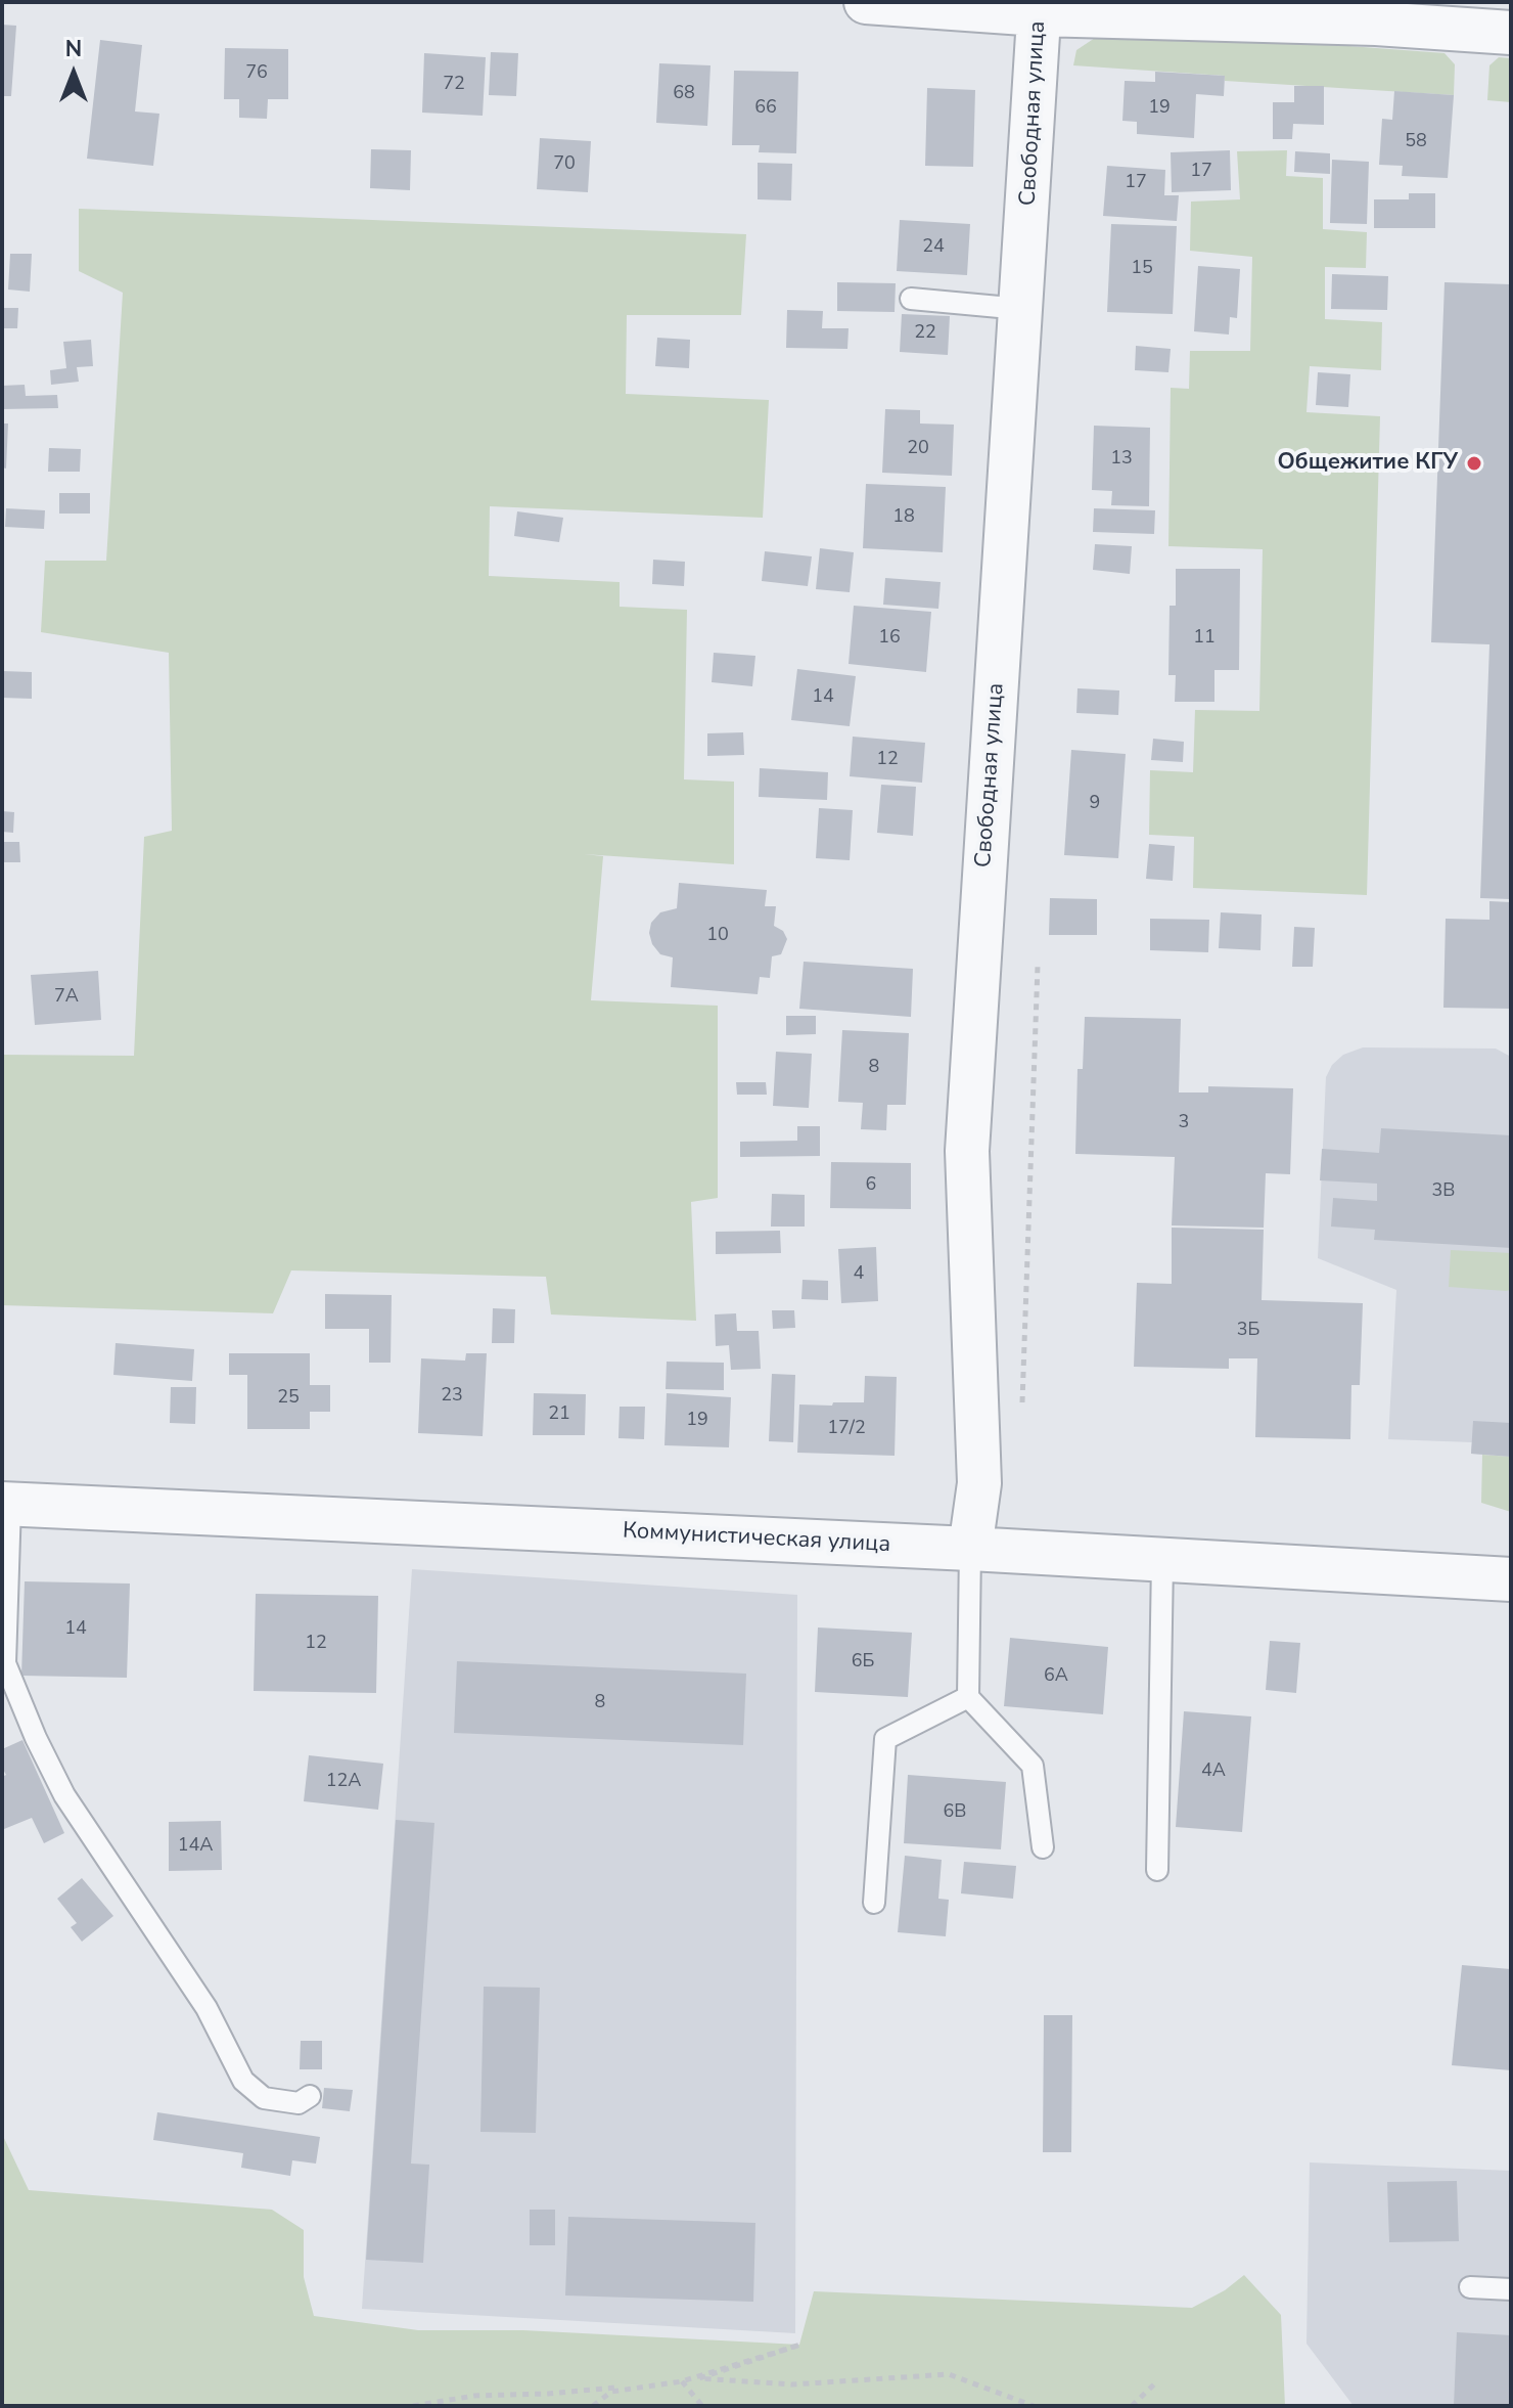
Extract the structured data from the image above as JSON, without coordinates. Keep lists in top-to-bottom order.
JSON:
{
  "streets": {
    "street": ["Свободная улица", "Коммунистическая улица"]
  },
  "crossings": [
    ["Свободная улица", "Коммунистическая улица"]
  ],
  "places": ["Общежитие КГУ"],
  "house_numbers": [
    "76",
    "72",
    "68",
    "66",
    "19",
    "58",
    "70",
    "17",
    "17",
    "24",
    "15",
    "22",
    "20",
    "13",
    "18",
    "16",
    "11",
    "14",
    "12",
    "9",
    "10",
    "7А",
    "8",
    "3",
    "6",
    "3В",
    "4",
    "3Б",
    "23",
    "25",
    "21",
    "19",
    "17/2",
    "14",
    "12",
    "6Б",
    "6А",
    "8",
    "4А",
    "12А",
    "6В",
    "14А"
  ],
  "north": "top"
}
